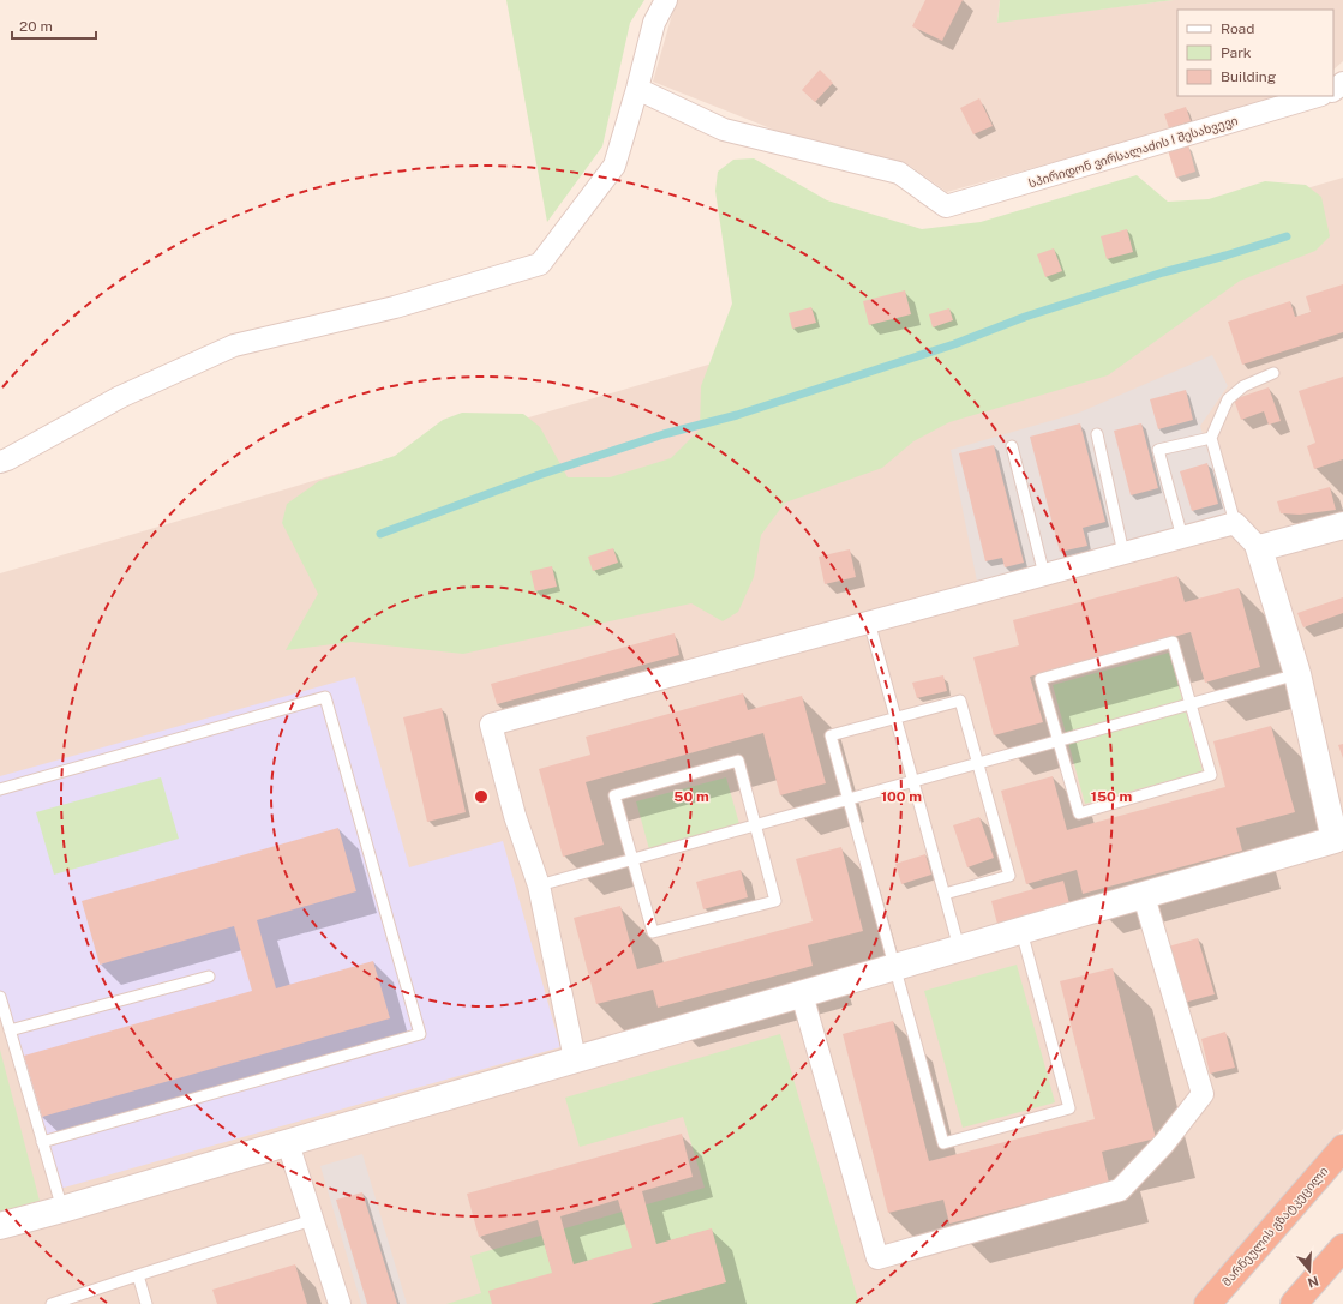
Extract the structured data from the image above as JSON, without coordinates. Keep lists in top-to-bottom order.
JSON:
{
  "streets": {
    "highway": ["მარნეულის გზატკეცილი"],
    "street": ["სპირიდონ ვირსალაძის I შესახვევი"]
  },
  "legend": ["Road", "Park", "Building"],
  "scale_bar": "20 m",
  "north": "bottom",
  "rings": ["50 m", "100 m", "150 m"]
}
